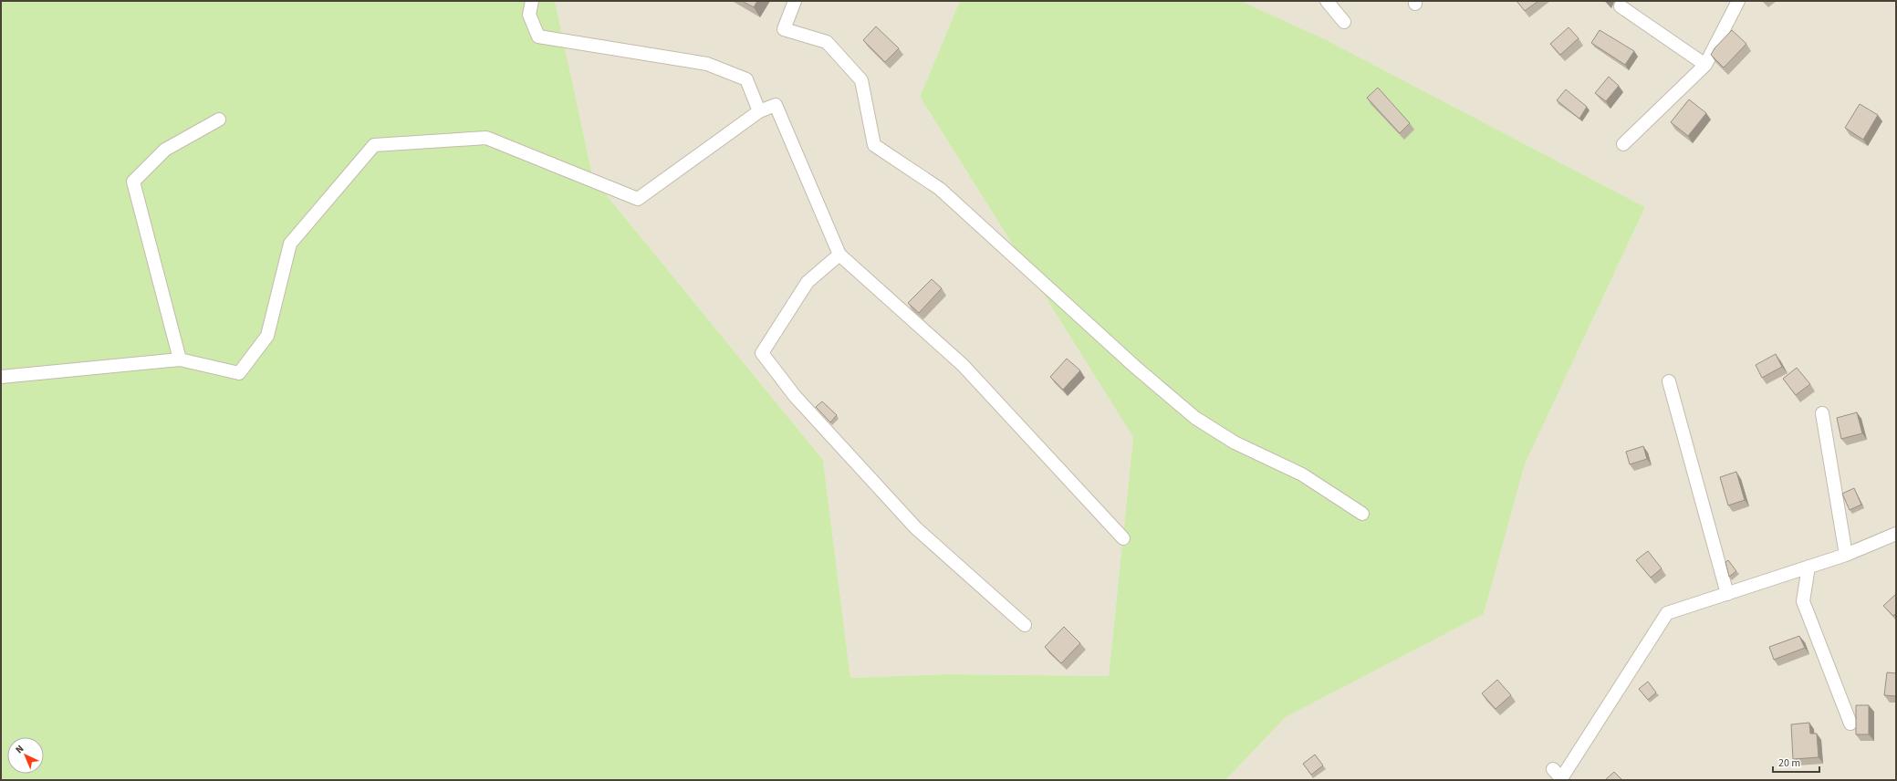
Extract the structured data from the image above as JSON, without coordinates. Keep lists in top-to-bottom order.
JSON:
{
  "scale_bar": "20 m",
  "north": "top left"
}
